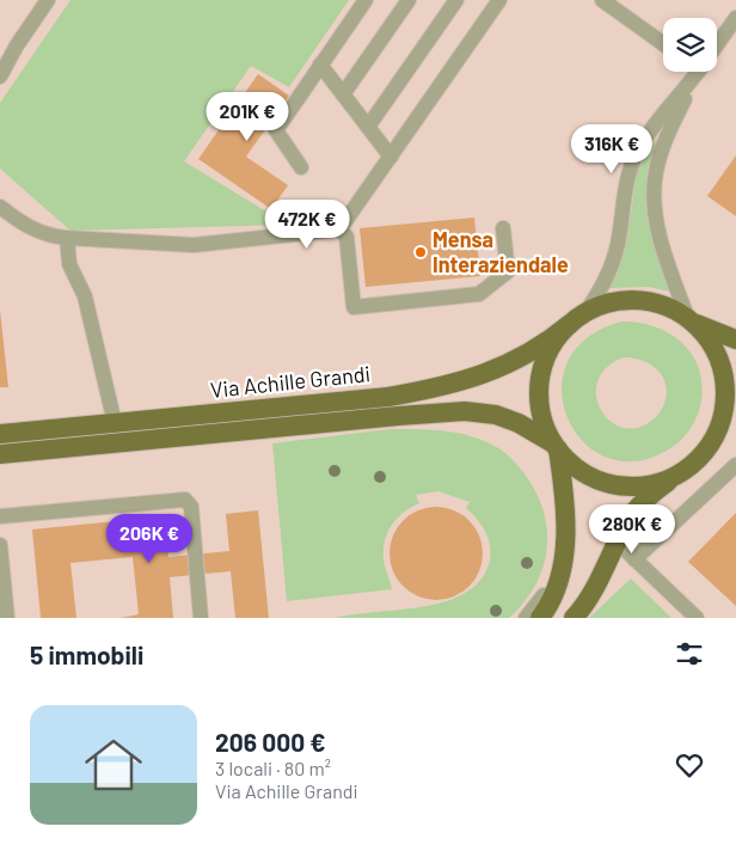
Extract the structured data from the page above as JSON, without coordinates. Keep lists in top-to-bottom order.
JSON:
{
  "streets": {
    "main road": ["Via Achille Grandi"]
  },
  "places": ["Mensa Interaziendale"],
  "page": {
    "price": [
      "201K €",
      "316K €",
      "472K €",
      "280K €",
      "206K €"
    ],
    "heading": "5 immobili",
    "list": [
      {
        "name": "206 000 €",
        "note": "3 locali · 80 m² · Via Achille Grandi"
      }
    ]
  }
}
